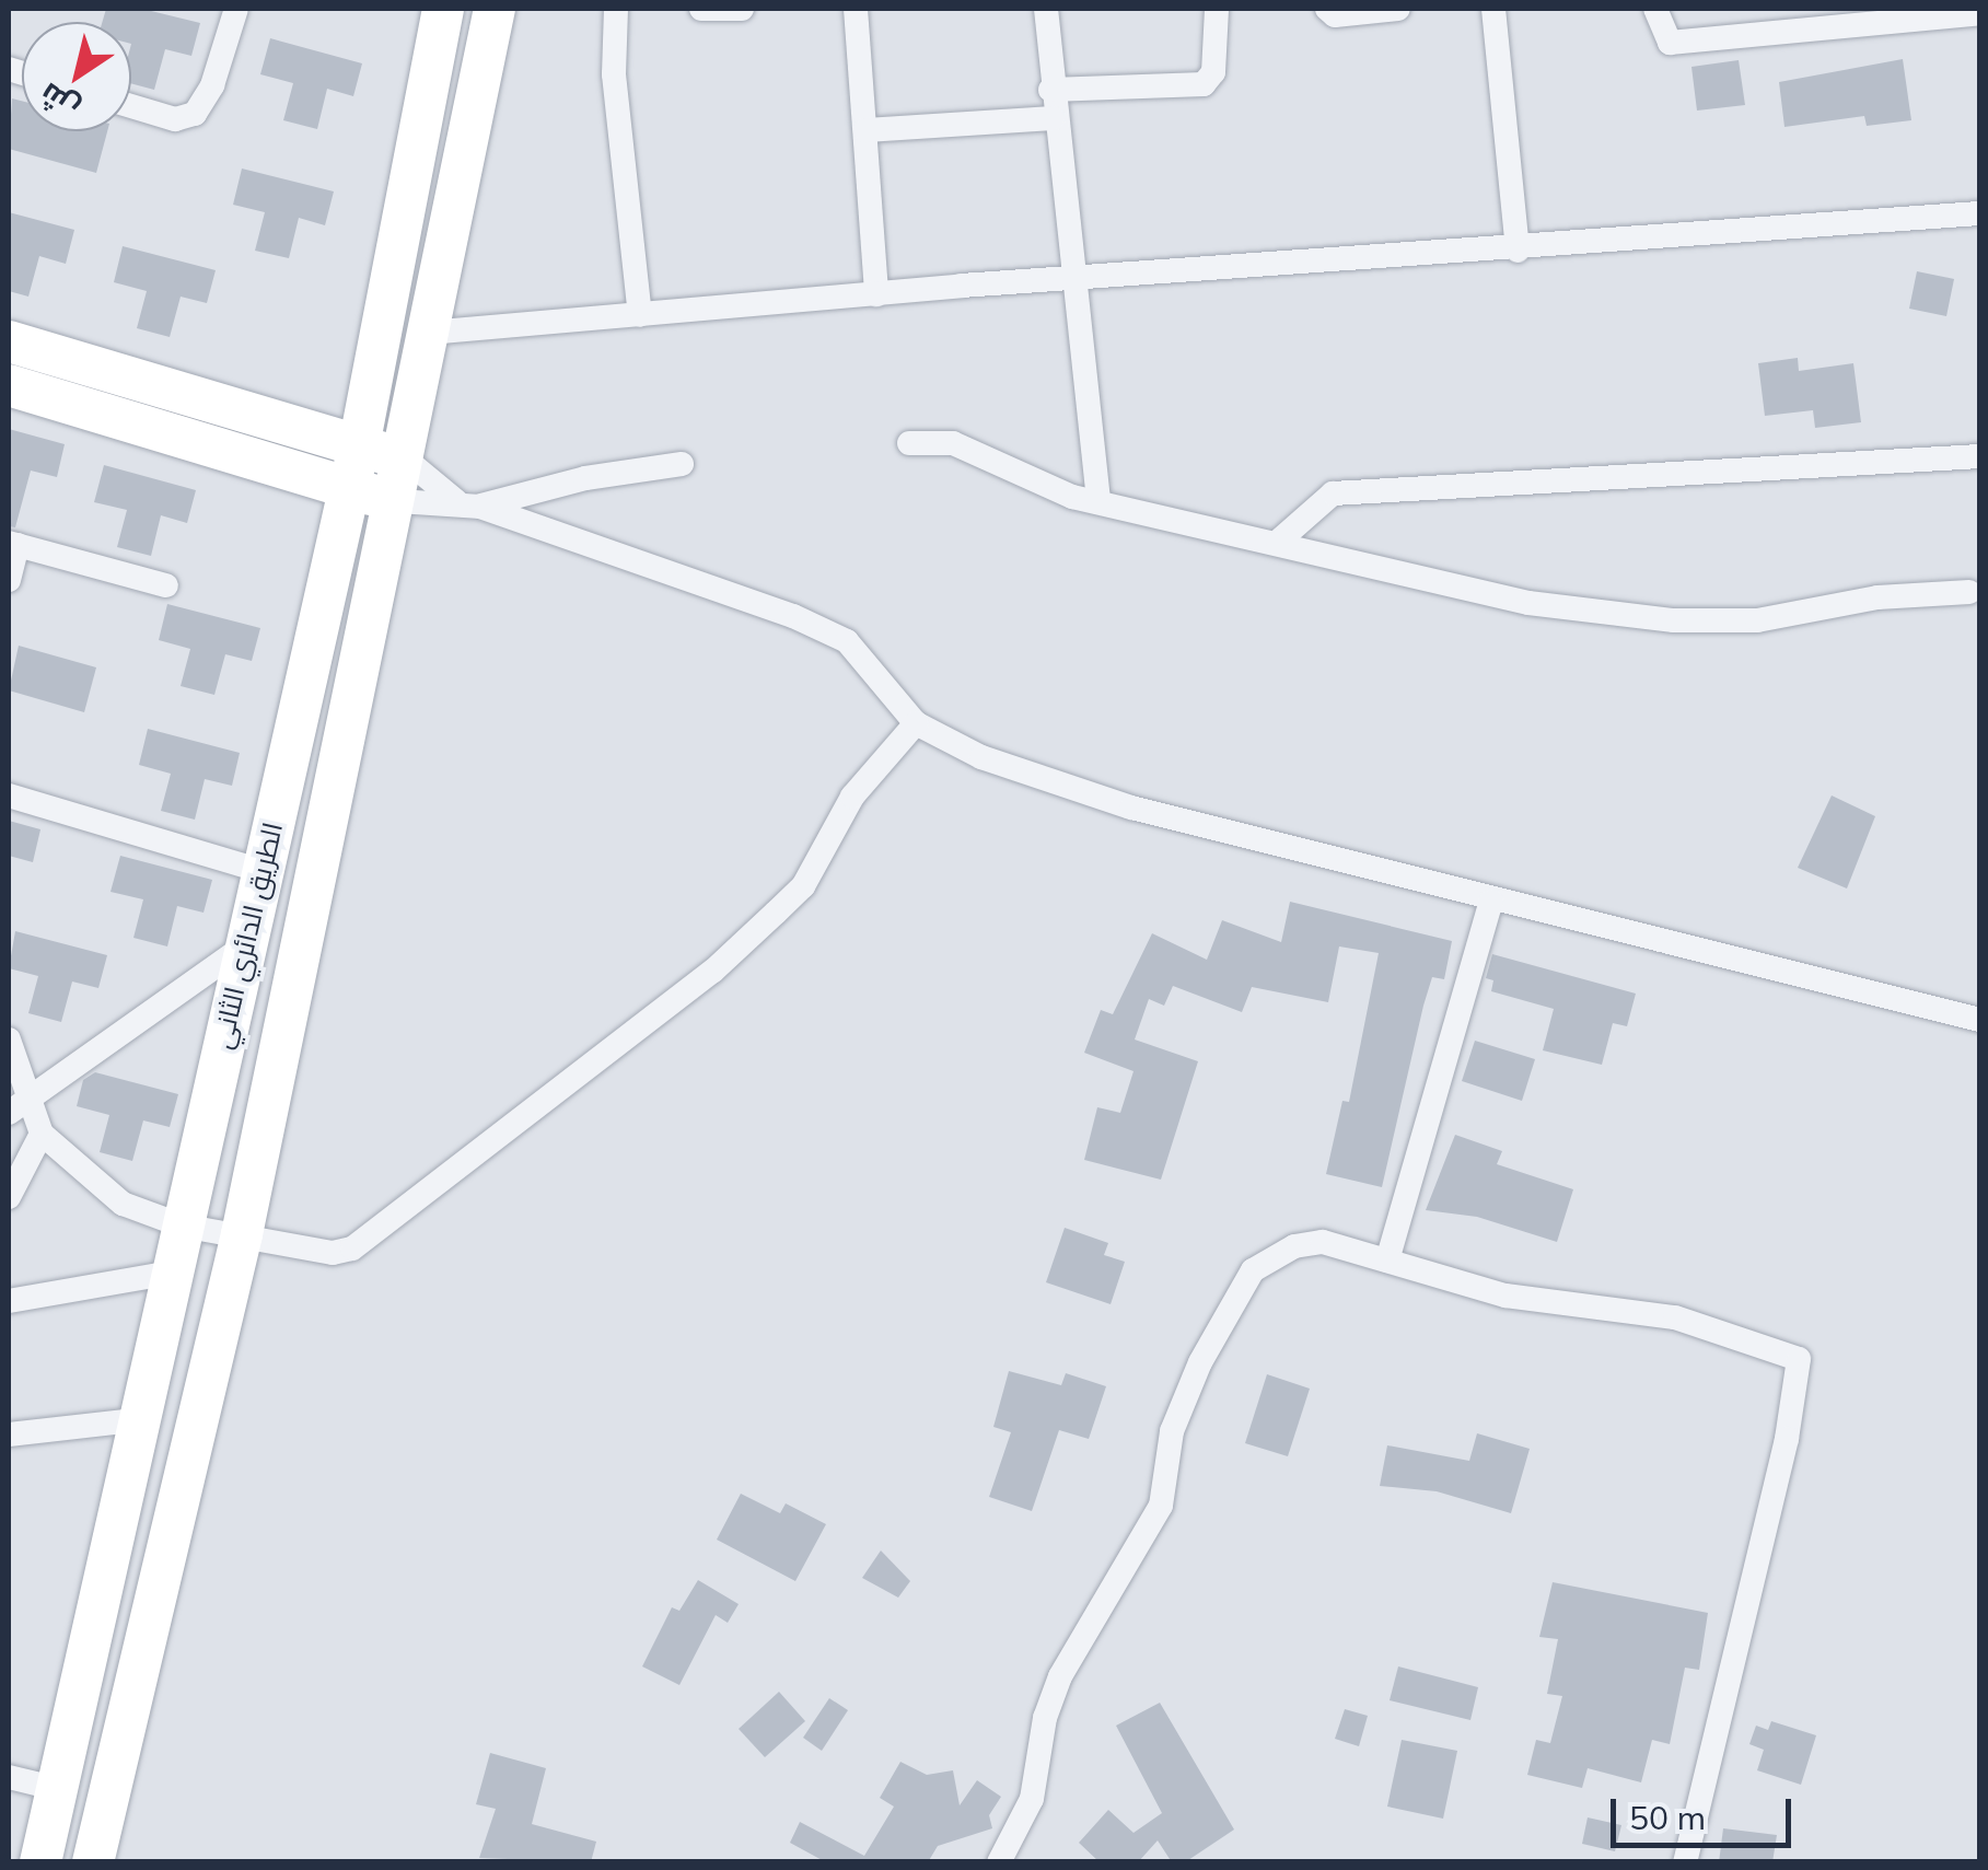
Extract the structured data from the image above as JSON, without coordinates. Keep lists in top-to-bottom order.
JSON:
{
  "streets": {
    "main road": ["الطريق الدائري الثاني"]
  },
  "scale_bar": "50 m",
  "north": "bottom left"
}
